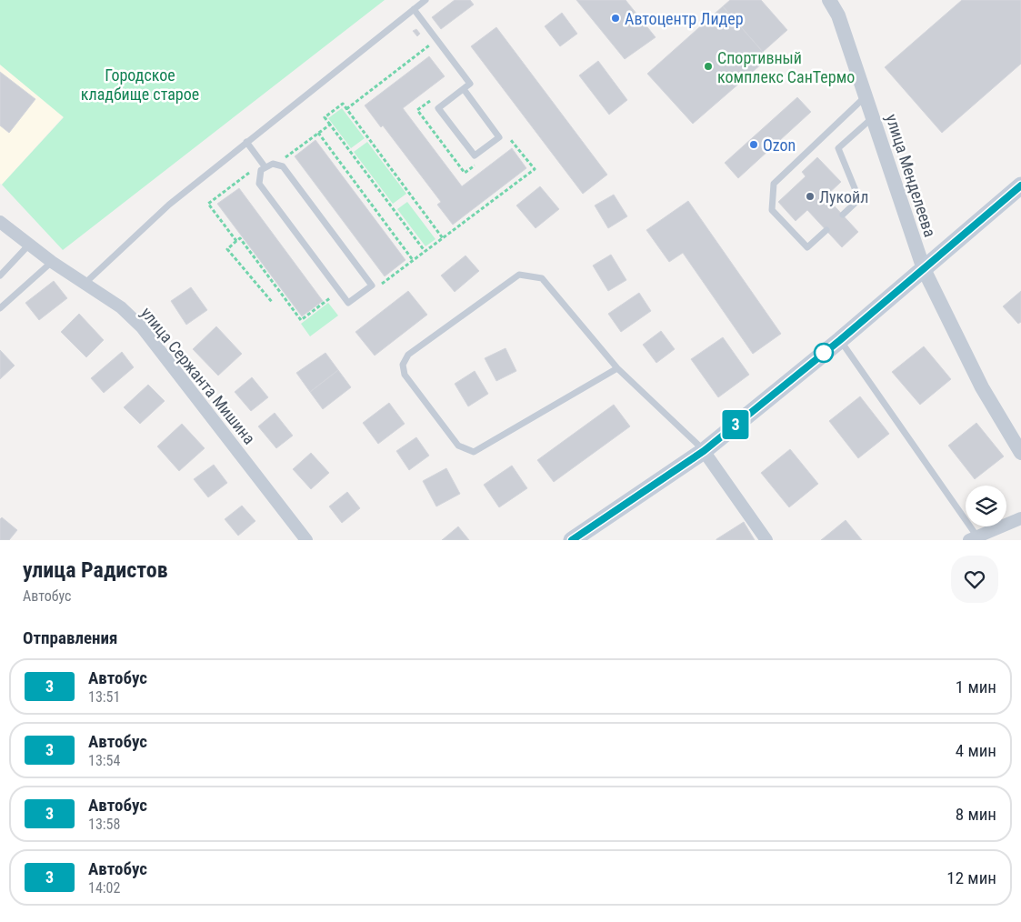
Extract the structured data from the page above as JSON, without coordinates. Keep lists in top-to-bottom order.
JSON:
{
  "streets": {
    "street": ["улица Менделеева", "улица Сержанта Мишина"]
  },
  "parks": ["Городское кладбище старое"],
  "places": [
    "Автоцентр Лидер",
    "Спортивный комплекс СанТермо",
    "Ozon",
    "Лукойл"
  ],
  "lines": ["bus line 3"],
  "page": {
    "on_map": "3",
    "heading": [
      ["улица Радистов", "Автобус"],
      "Отправления"
    ],
    "list": [
      {
        "mark": "3",
        "name": "Автобус",
        "note": "13:51",
        "value": "1 мин"
      },
      {
        "mark": "3",
        "name": "Автобус",
        "note": "13:54",
        "value": "4 мин"
      },
      {
        "mark": "3",
        "name": "Автобус",
        "note": "13:58",
        "value": "8 мин"
      },
      {
        "mark": "3",
        "name": "Автобус",
        "note": "14:02",
        "value": "12 мин"
      }
    ]
  }
}
